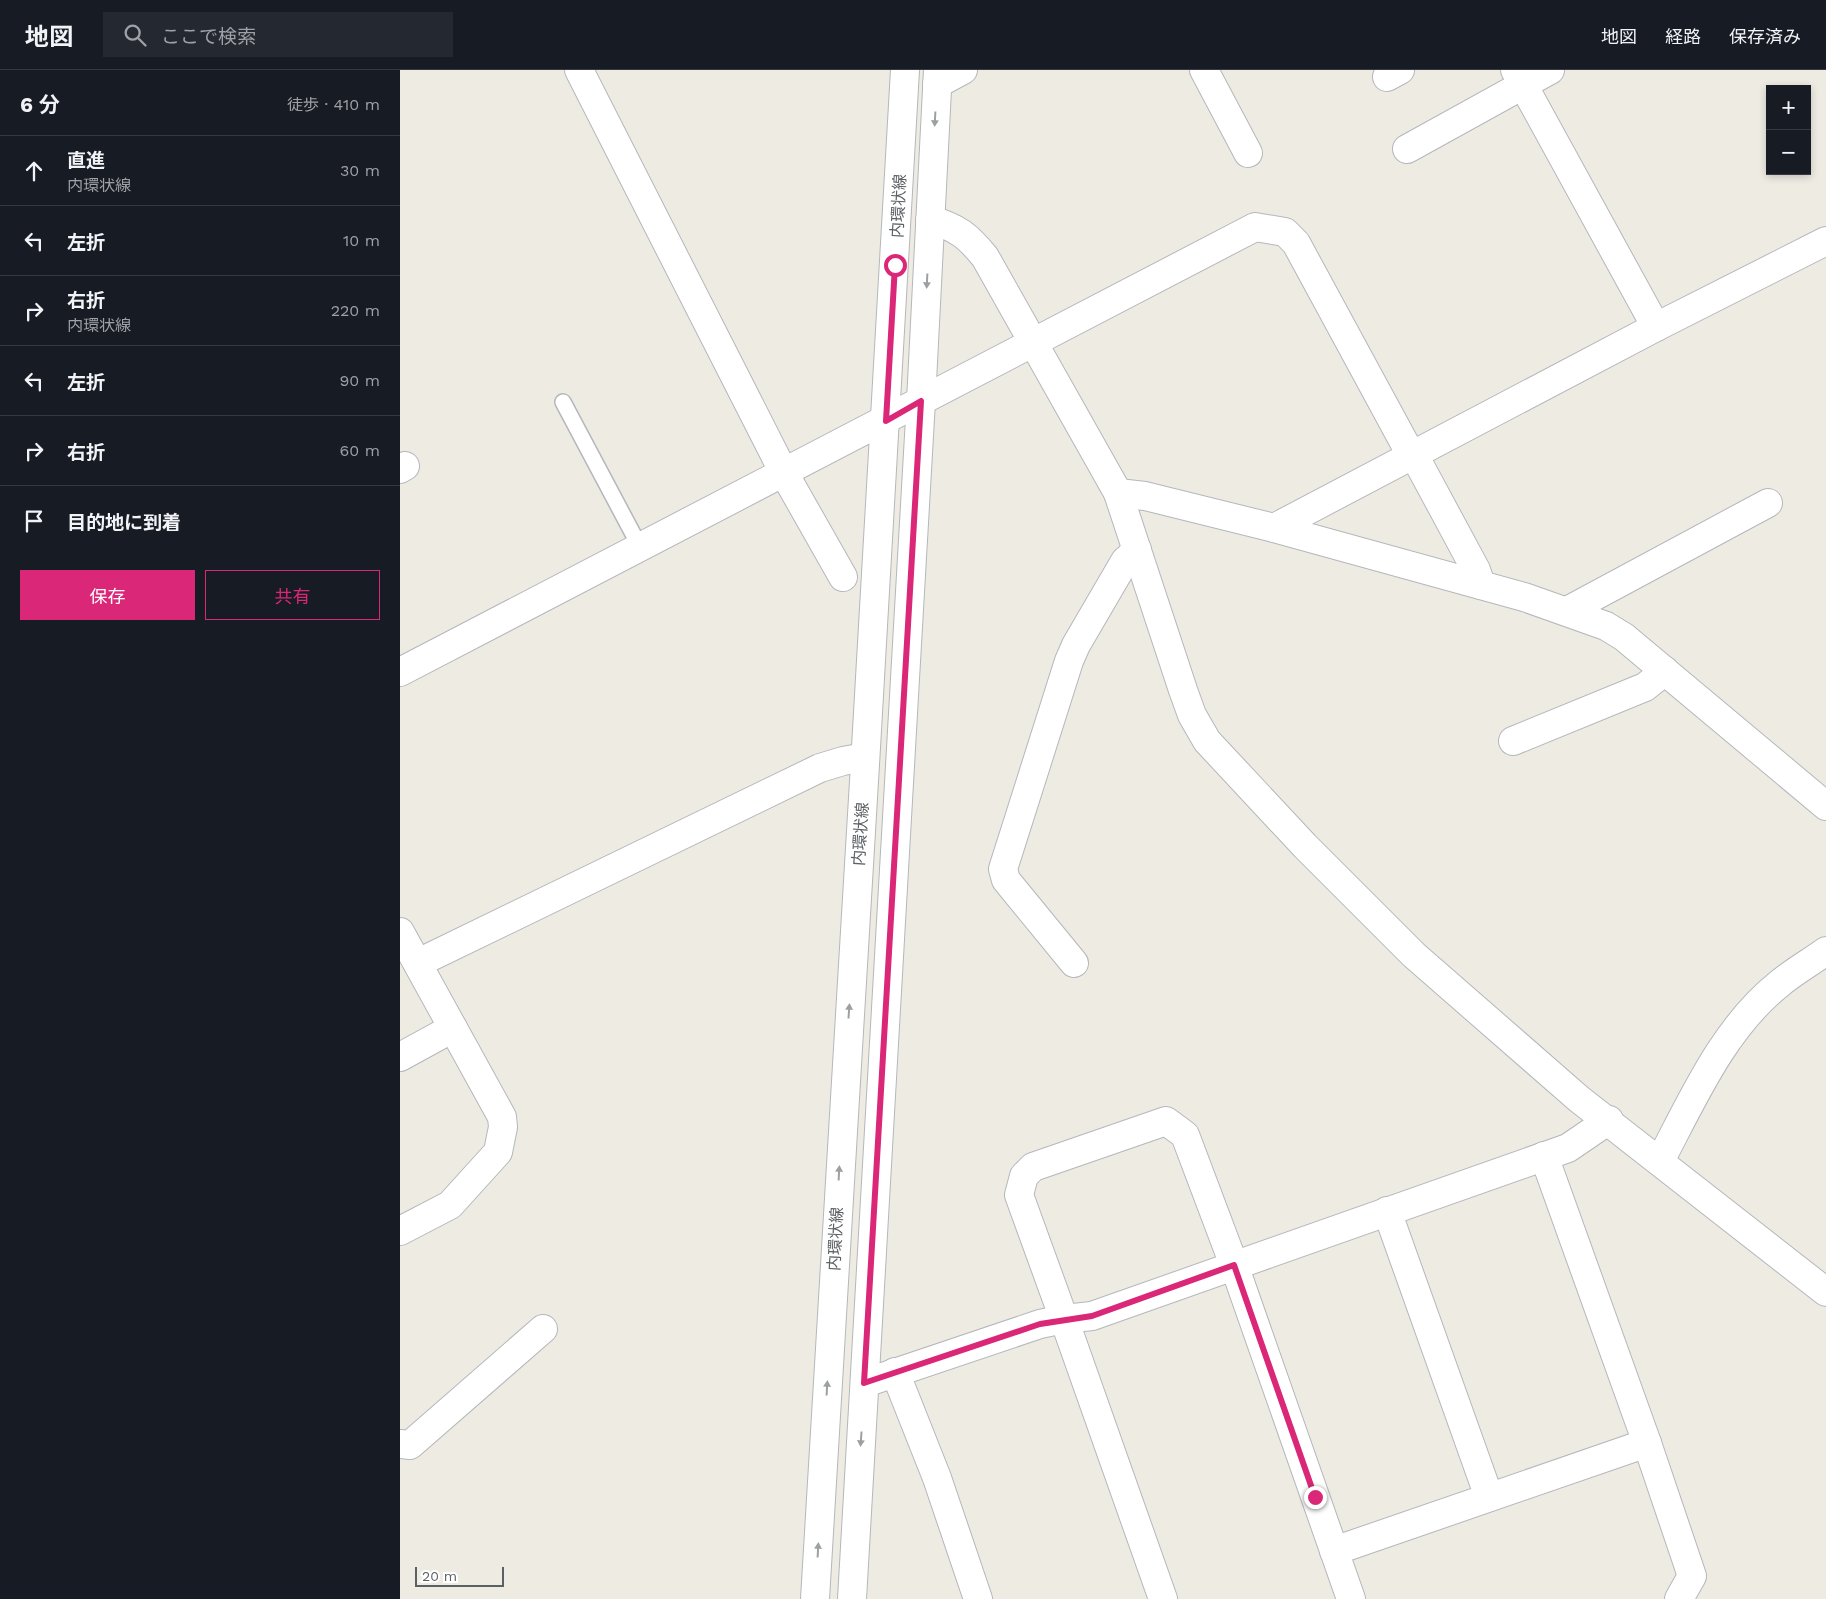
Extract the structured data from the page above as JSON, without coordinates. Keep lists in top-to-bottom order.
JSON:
{
  "streets": {
    "street": ["内環状線"]
  },
  "scale_bar": "20 m",
  "page": {
    "header": "地図",
    "search": "ここで検索",
    "nav": ["地図", "経路", "保存済み"],
    "heading": ["6 分", "徒歩 · 410 m"],
    "map_buttons": ["+", "−"],
    "list": [
      ["直進", "内環状線", "30 m"],
      ["左折", "10 m"],
      ["右折", "内環状線", "220 m"],
      ["左折", "90 m"],
      ["右折", "60 m"],
      "目的地に到着"
    ],
    "buttons": ["保存", "共有"],
    "scale": "20 m"
  }
}
